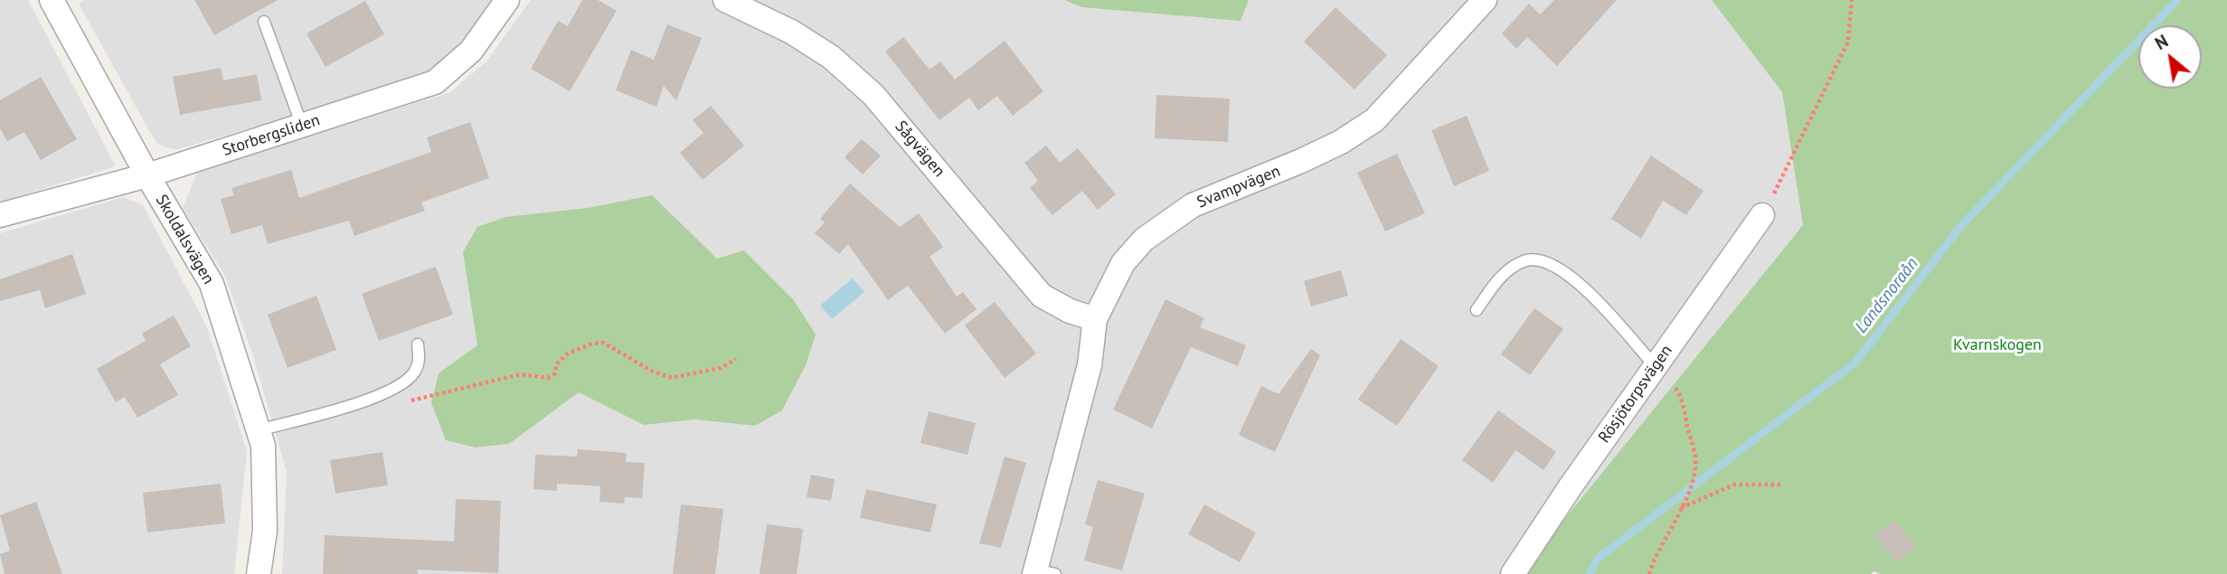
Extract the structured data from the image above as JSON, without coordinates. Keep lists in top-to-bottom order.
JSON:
{
  "streets": {
    "street": [
      "Storbergsliden",
      "Sågvägen",
      "Svampvägen",
      "Skoldalsvägen",
      "Rösjötorpsvägen"
    ]
  },
  "crossings": [
    ["Storbergsliden", "Skoldalsvägen"],
    ["Sågvägen", "Svampvägen"]
  ],
  "water": ["Landsnoraån"],
  "parks": ["Kvarnskogen"],
  "north": "top left"
}
